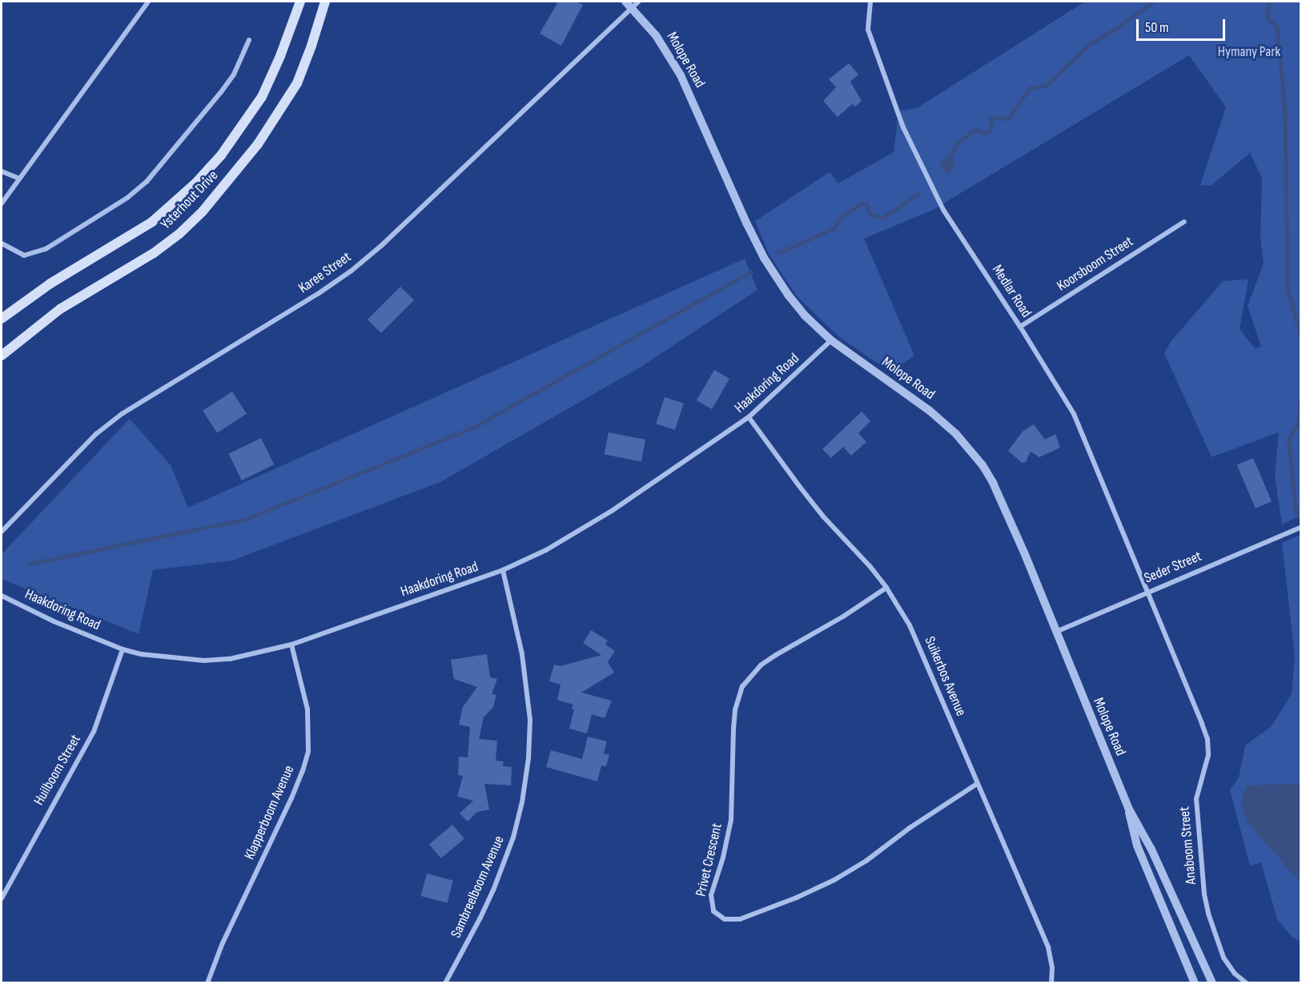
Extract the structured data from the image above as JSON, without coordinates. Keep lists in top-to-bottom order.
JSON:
{
  "streets": {
    "main road": ["Ysterhout Drive"],
    "street": [
      "Molope Road",
      "Koorsboom Street",
      "Karee Street",
      "Medlar Road",
      "Haakdoring Road",
      "Seder Street",
      "Suikerbos Avenue",
      "Huilboom Street",
      "Klapperboom Avenue",
      "Anaboom Street",
      "Privet Crescent",
      "Sambreelboom Avenue"
    ]
  },
  "crossings": [
    ["Molope Road", "Karee Street"],
    ["Molope Road", "Haakdoring Road"],
    ["Molope Road", "Seder Street"],
    ["Koorsboom Street", "Medlar Road"],
    ["Medlar Road", "Seder Street"],
    ["Medlar Road", "Anaboom Street"],
    ["Haakdoring Road", "Suikerbos Avenue"],
    ["Haakdoring Road", "Huilboom Street"],
    ["Haakdoring Road", "Klapperboom Avenue"],
    ["Haakdoring Road", "Sambreelboom Avenue"],
    ["Seder Street", "Anaboom Street"],
    ["Suikerbos Avenue", "Privet Crescent"]
  ],
  "parks": ["Hymany Park"],
  "scale_bar": "50 m"
}
